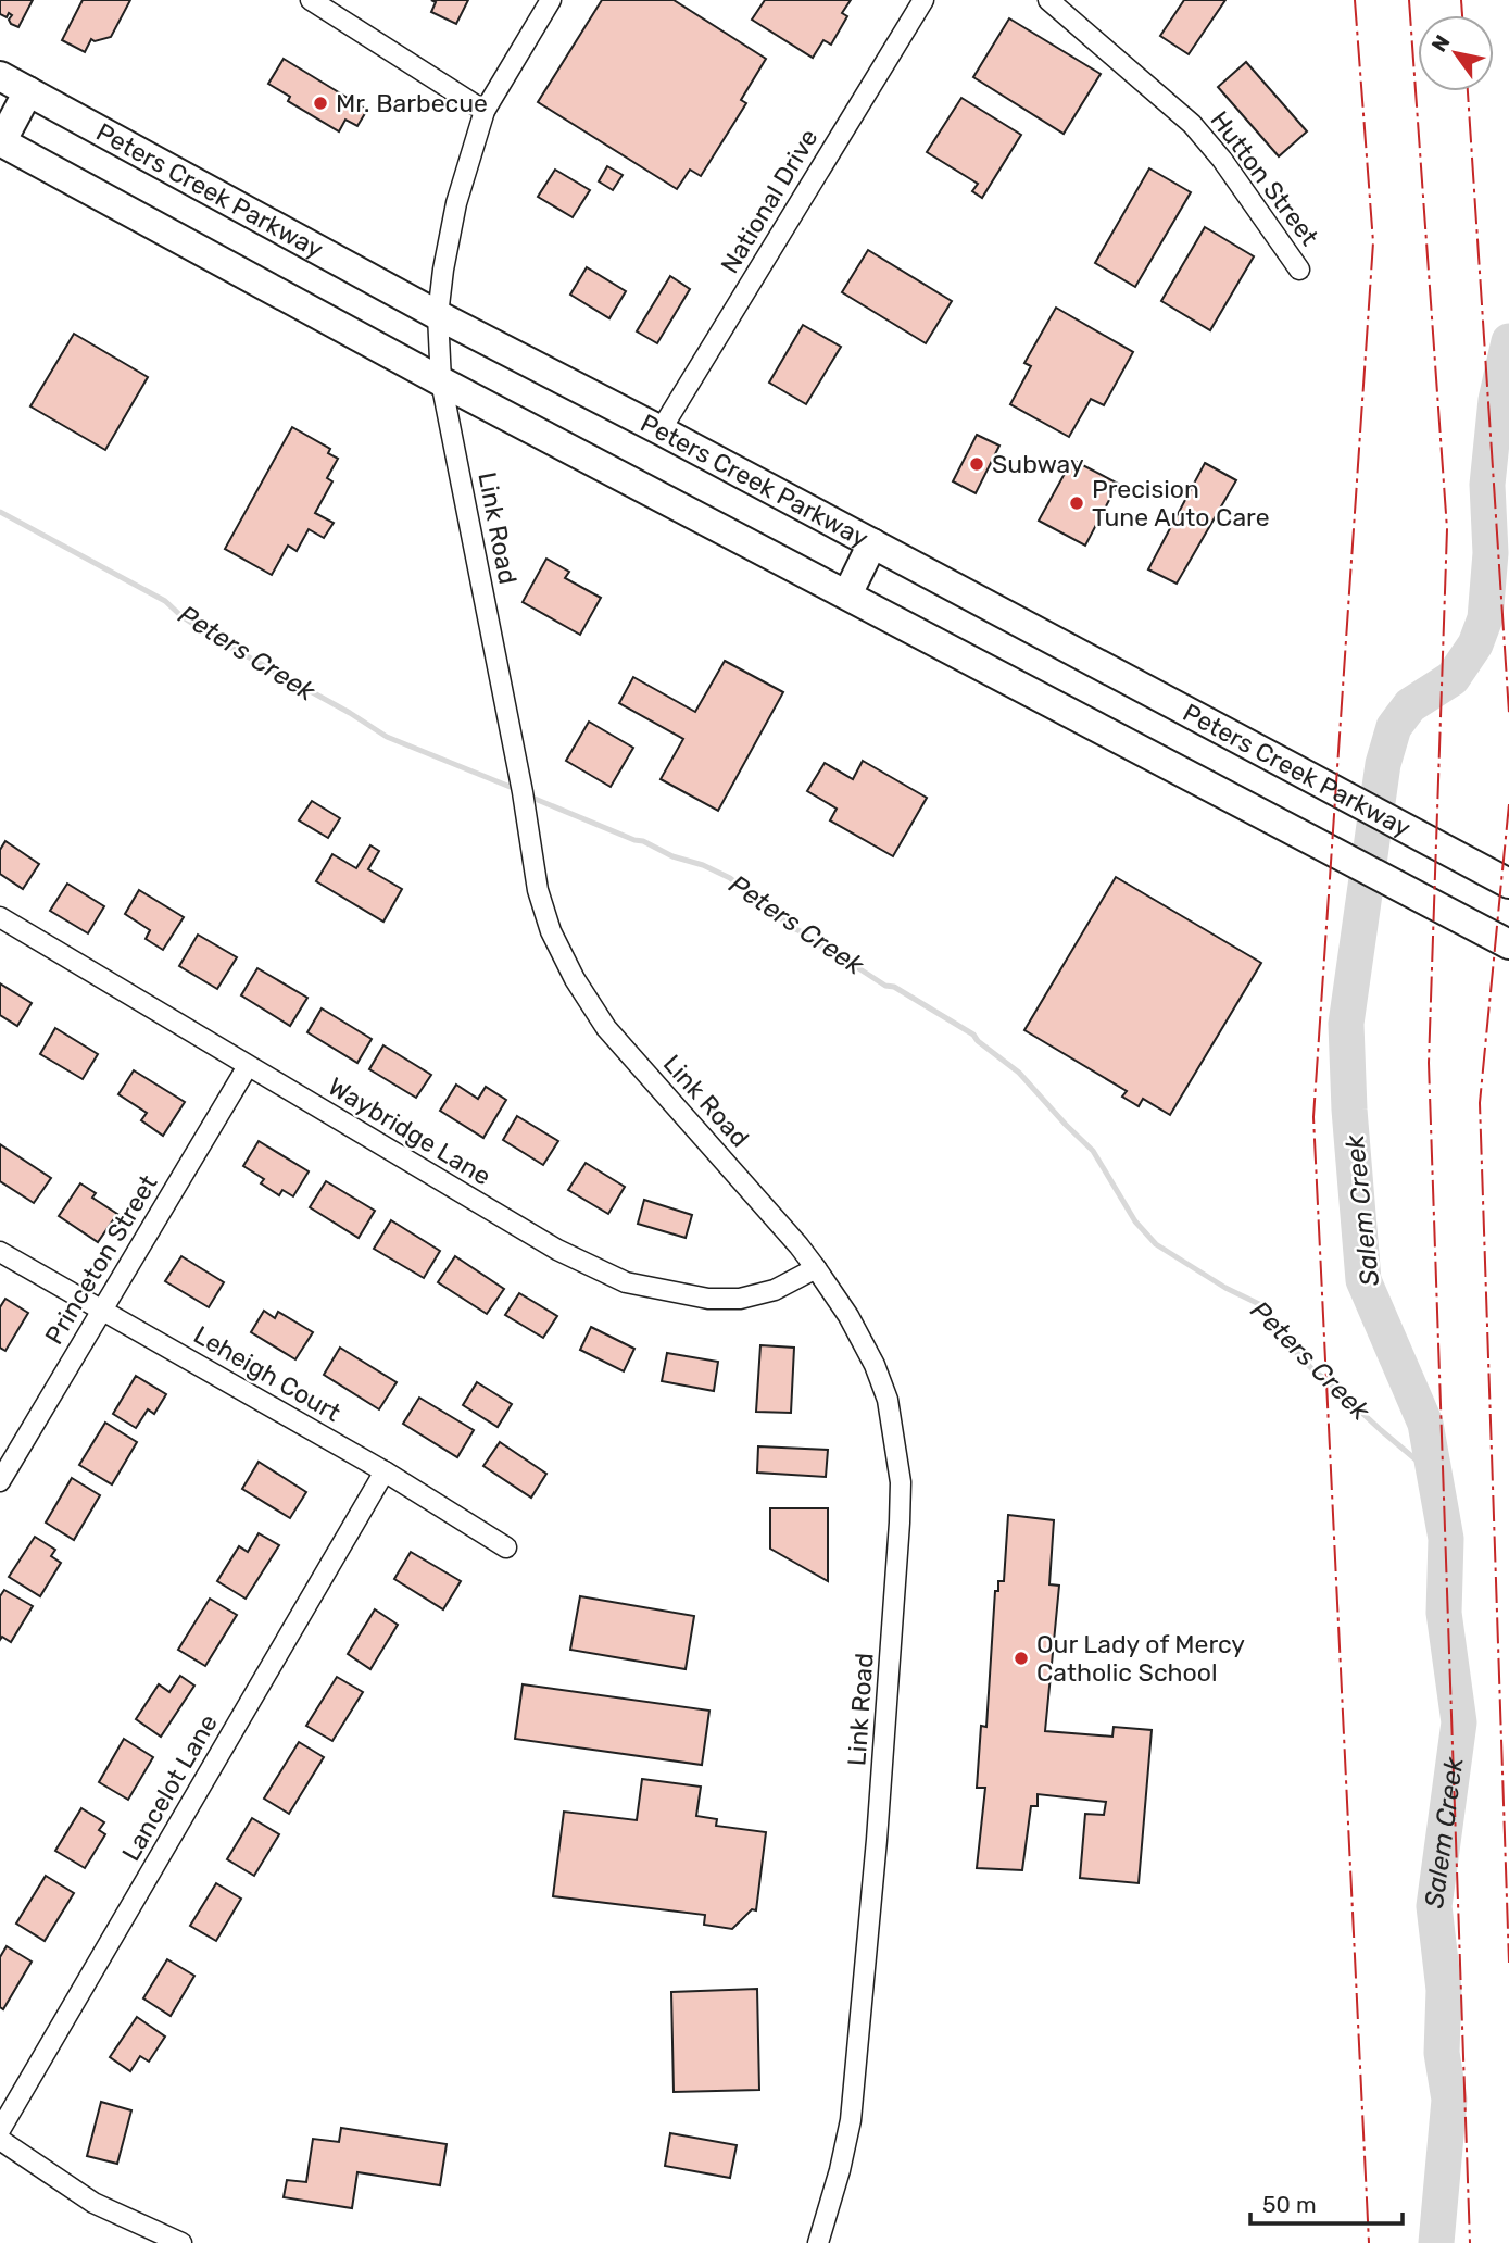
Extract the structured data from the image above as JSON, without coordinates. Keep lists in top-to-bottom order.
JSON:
{
  "streets": {
    "main road": ["Peters Creek Parkway"],
    "street": [
      "Hutton Street",
      "National Drive",
      "Link Road",
      "Waybridge Lane",
      "Princeton Street",
      "Leheigh Court",
      "Lancelot Lane"
    ]
  },
  "crossings": [
    ["Peters Creek Parkway", "National Drive"],
    ["Peters Creek Parkway", "Link Road"],
    ["Link Road", "Waybridge Lane"],
    ["Waybridge Lane", "Princeton Street"],
    ["Princeton Street", "Leheigh Court"],
    ["Leheigh Court", "Lancelot Lane"]
  ],
  "water": ["Peters Creek", "Salem Creek"],
  "places": [
    "Mr. Barbecue",
    "Subway",
    "Precision Tune Auto Care",
    "Our Lady of Mercy Catholic School"
  ],
  "scale_bar": "50 m",
  "north": "top left"
}
